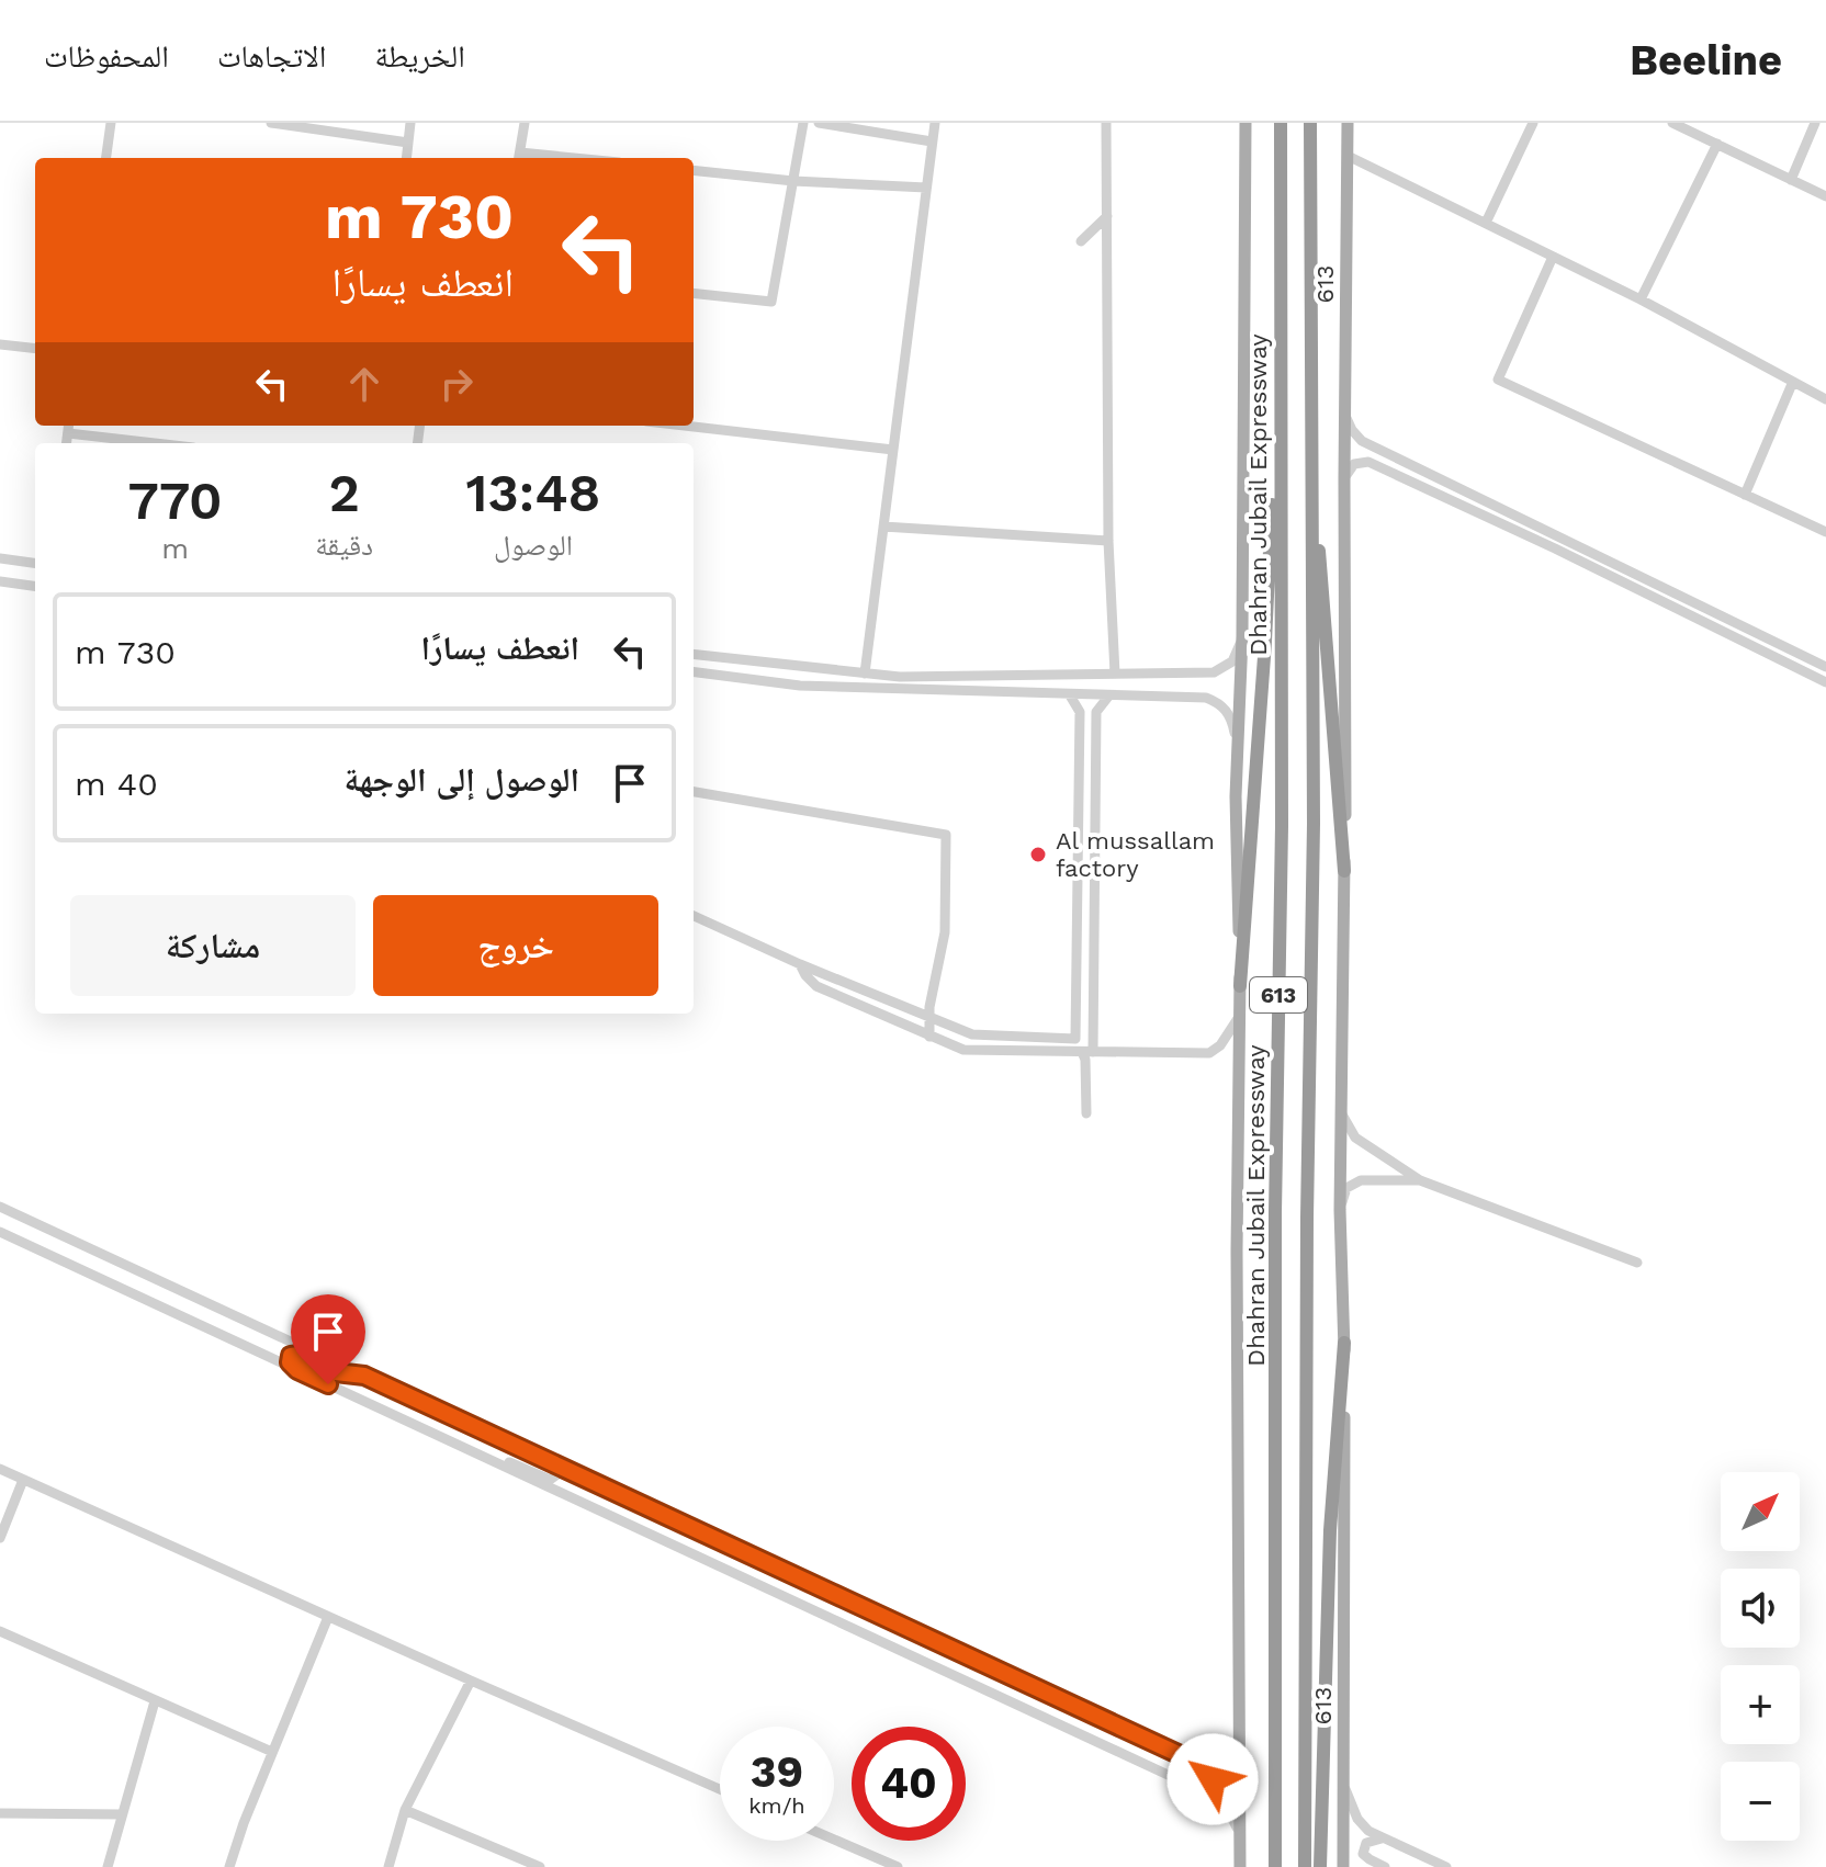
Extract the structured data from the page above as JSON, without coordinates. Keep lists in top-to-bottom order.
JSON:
{
  "streets": {
    "highway": ["613", "Dhahran Jubail Expressway"]
  },
  "places": ["Al mussallam factory"],
  "north": "top right",
  "page": {
    "header": "Beeline",
    "nav": ["الخريطة", "الاتجاهات", "المحفوظات"],
    "turn": ["730 m", "انعطف يسارًا"],
    "eta": [
      "13:48",
      "الوصول",
      "2",
      "دقيقة",
      "770",
      "m"
    ],
    "list": [
      {
        "name": "انعطف يسارًا",
        "value": "730 m"
      },
      {
        "name": "الوصول إلى الوجهة",
        "value": "40 m"
      }
    ],
    "buttons": ["خروج", "مشاركة"],
    "map_buttons": ["+", "−"],
    "speed": "39 km/h",
    "limit": "40"
  }
}
